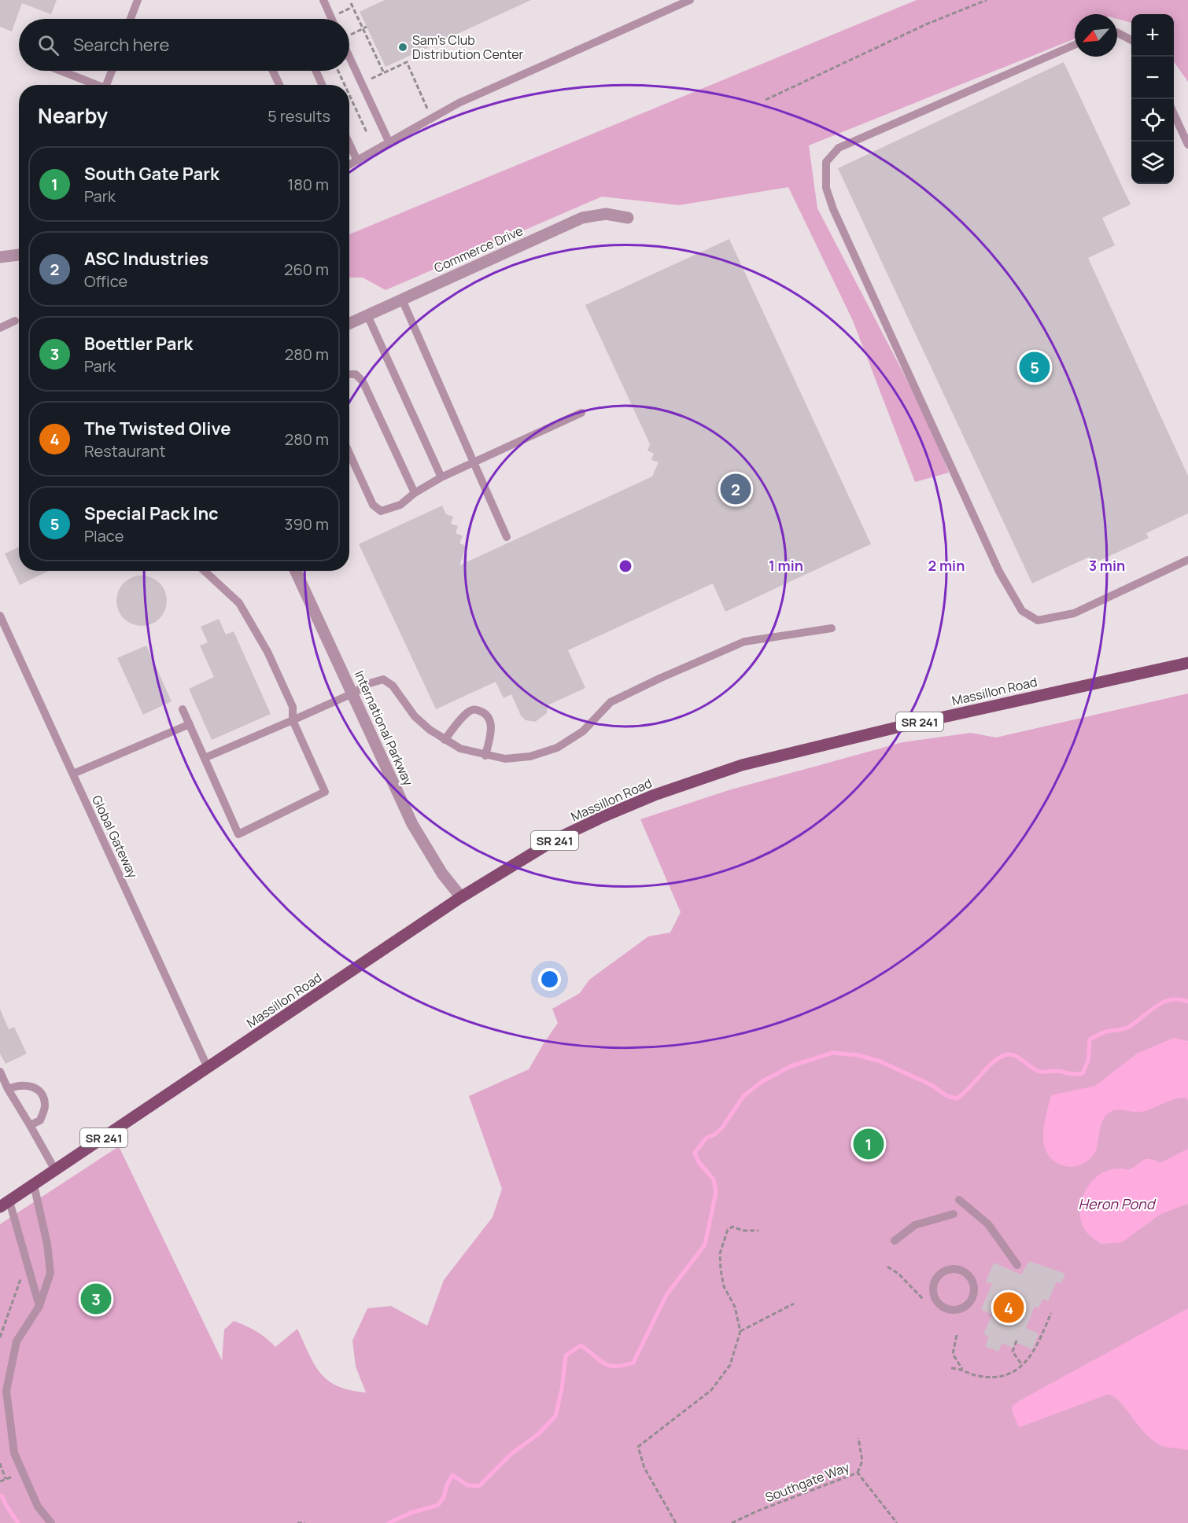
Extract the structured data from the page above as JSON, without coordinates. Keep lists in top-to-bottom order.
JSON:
{
  "streets": {
    "main road": ["Massillon Road", "SR 241"],
    "street": ["Commerce Drive", "International Parkway"],
    "lane": ["Global Gateway"],
    "path": ["Southgate Way"]
  },
  "crossings": [
    ["Massillon Road", "International Parkway"],
    ["Massillon Road", "Global Gateway"]
  ],
  "water": ["Heron Pond"],
  "places": ["Sam's Club Distribution Center"],
  "north": "bottom left",
  "page": {
    "map_buttons": ["+", "−"],
    "search": "Search here",
    "heading": ["Nearby", "5 results"],
    "list": [
      {
        "mark": "1",
        "name": "South Gate Park",
        "note": "Park",
        "value": "180 m"
      },
      {
        "mark": "2",
        "name": "ASC Industries",
        "note": "Office",
        "value": "260 m"
      },
      {
        "mark": "3",
        "name": "Boettler Park",
        "note": "Park",
        "value": "280 m"
      },
      {
        "mark": "4",
        "name": "The Twisted Olive",
        "note": "Restaurant",
        "value": "280 m"
      },
      {
        "mark": "5",
        "name": "Special Pack Inc",
        "note": "Place",
        "value": "390 m"
      }
    ],
    "pins": [
      "5",
      "2",
      "1",
      "3",
      "4"
    ]
  },
  "rings": ["1 min", "2 min", "3 min"]
}
